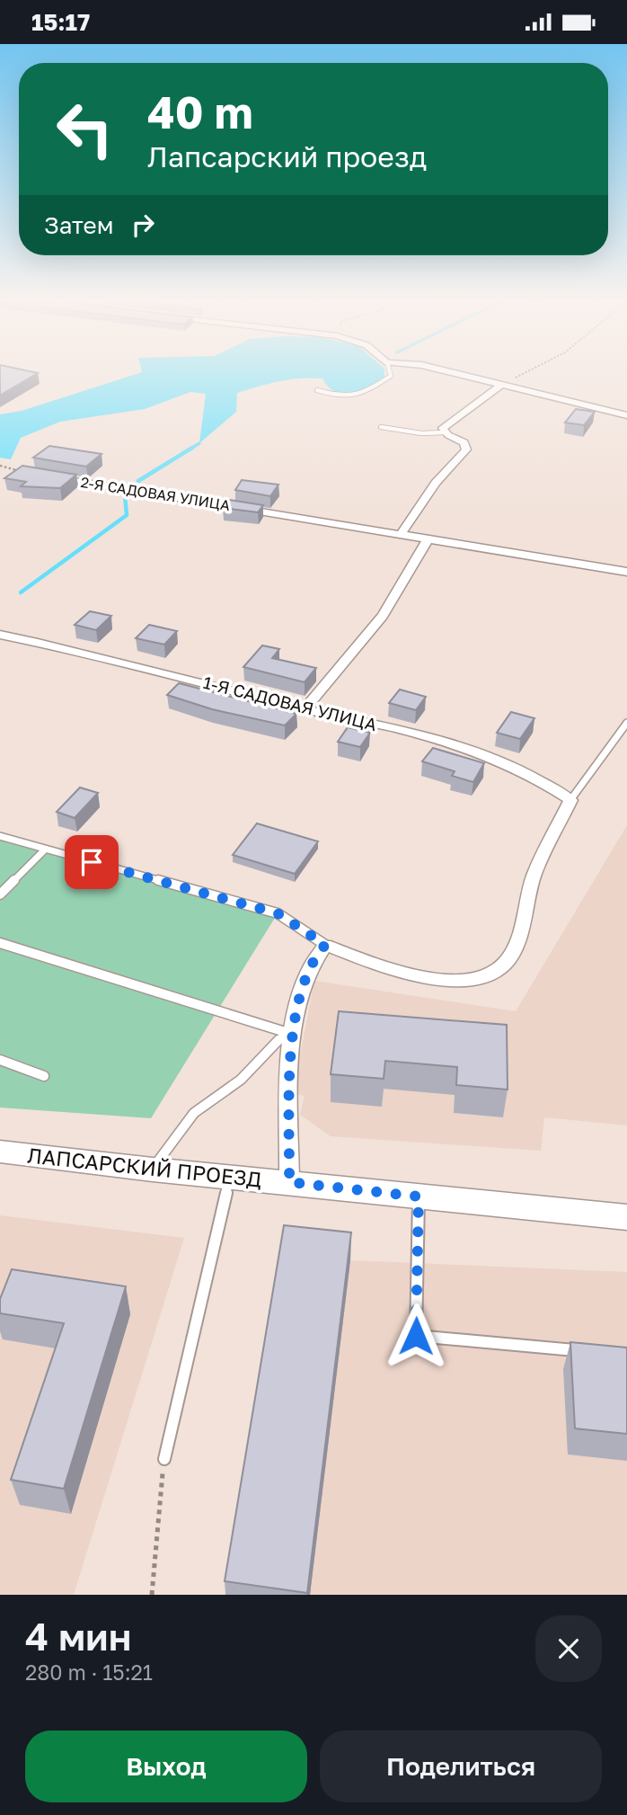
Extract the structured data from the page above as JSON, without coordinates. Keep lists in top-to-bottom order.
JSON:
{
  "streets": {
    "street": ["2-Я САДОВАЯ УЛИЦА", "1-Я САДОВАЯ УЛИЦА", "ЛАПСАРСКИЙ ПРОЕЗД"]
  },
  "page": {
    "status": "15:17",
    "turn": ["40 m", "Лапсарский проезд"],
    "then": "Затем",
    "heading": ["4 мин", "280 m · 15:21"],
    "buttons": ["Выход", "Поделиться"]
  }
}
